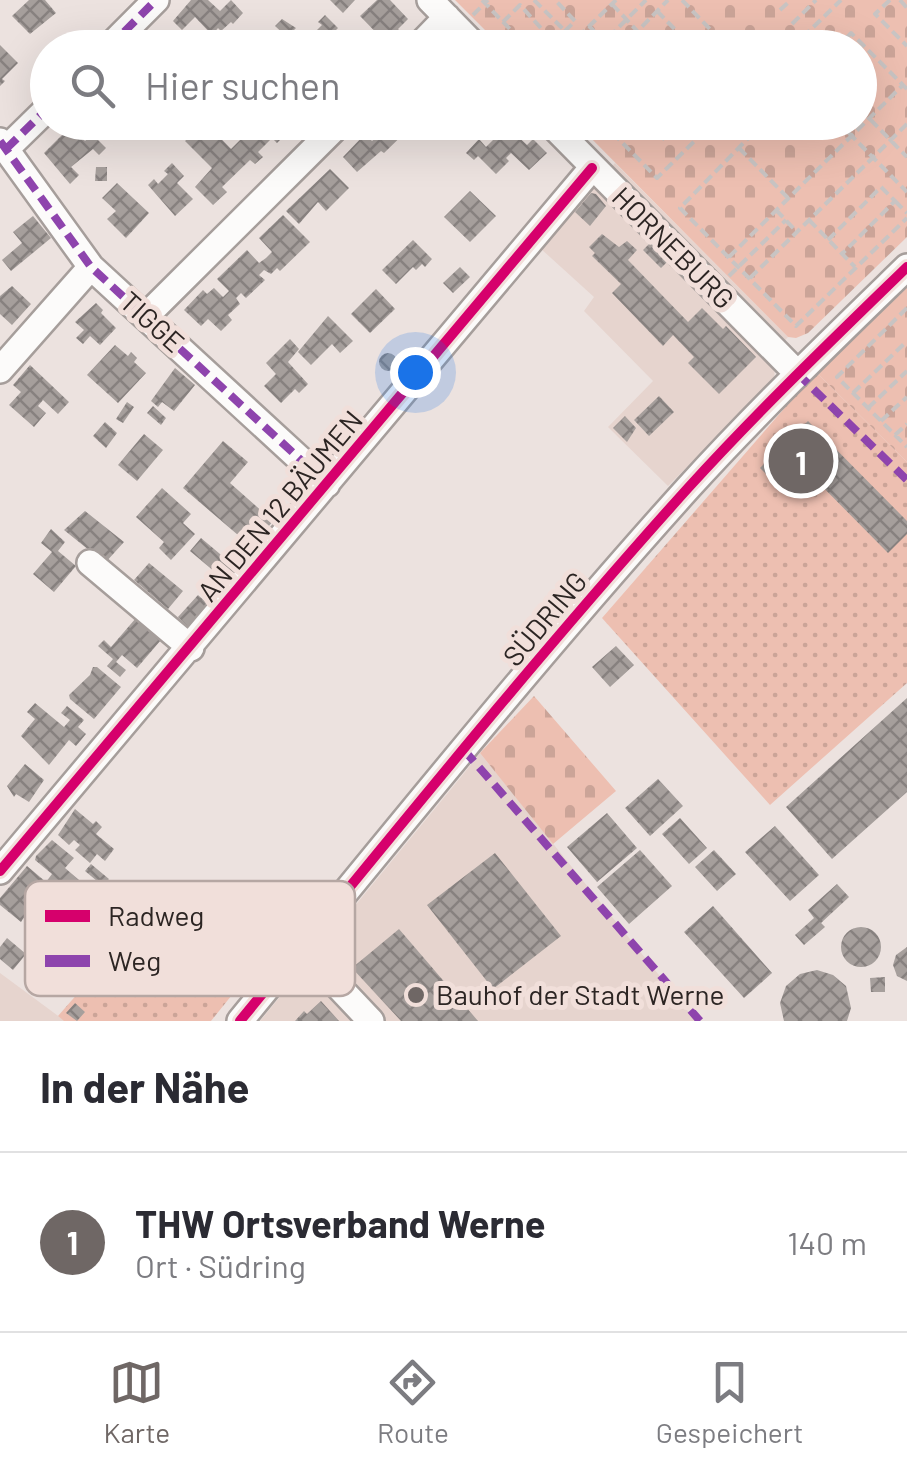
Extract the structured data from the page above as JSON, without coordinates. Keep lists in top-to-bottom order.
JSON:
{
  "streets": {
    "street": [
      "HORNEBURG",
      "TIGGE",
      "AN DEN 12 BÄUMEN",
      "SÜDRING"
    ]
  },
  "crossings": [
    ["HORNEBURG", "AN DEN 12 BÄUMEN"],
    ["HORNEBURG", "SÜDRING"],
    ["TIGGE", "AN DEN 12 BÄUMEN"]
  ],
  "places": ["Bauhof der Stadt Werne"],
  "legend": ["Radweg", "Weg"],
  "page": {
    "search": "Hier suchen",
    "pins": "1",
    "heading": "In der Nähe",
    "list": [
      {
        "mark": "1",
        "name": "THW Ortsverband Werne",
        "note": "Ort · Südring",
        "value": "140 m"
      }
    ],
    "nav": ["Karte", "Route", "Gespeichert"]
  }
}
